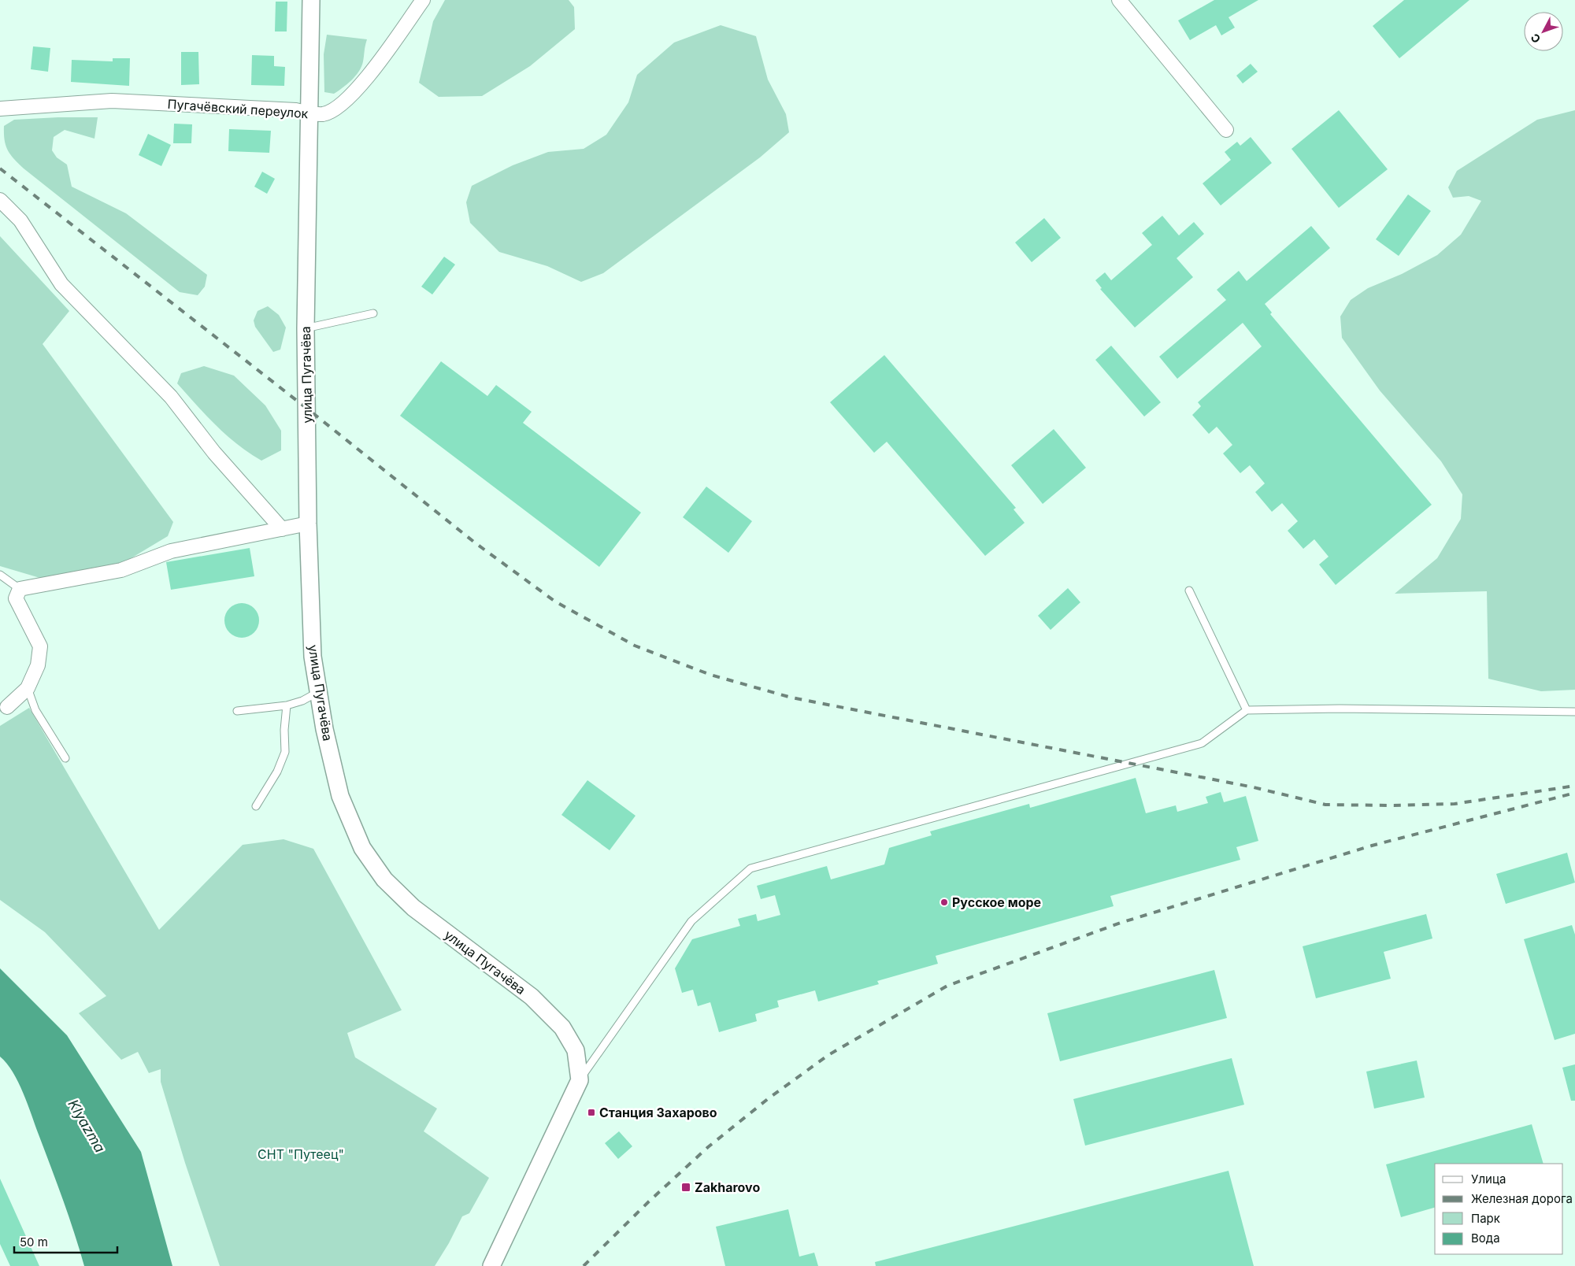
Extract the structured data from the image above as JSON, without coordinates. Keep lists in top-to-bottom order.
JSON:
{
  "streets": {
    "street": ["Пугачёвский переулок", "улица Пугачёва"]
  },
  "crossings": [
    ["Пугачёвский переулок", "улица Пугачёва"]
  ],
  "water": ["Klyazma"],
  "parks": ["СНТ \"Путеец\""],
  "places": {
    "other": ["Русское море"],
    "transit": ["Станция Захарово", "Zakharovo"]
  },
  "legend": [
    "Улица",
    "Железная дорога",
    "Парк",
    "Вода"
  ],
  "scale_bar": "50 m",
  "north": "bottom left"
}
